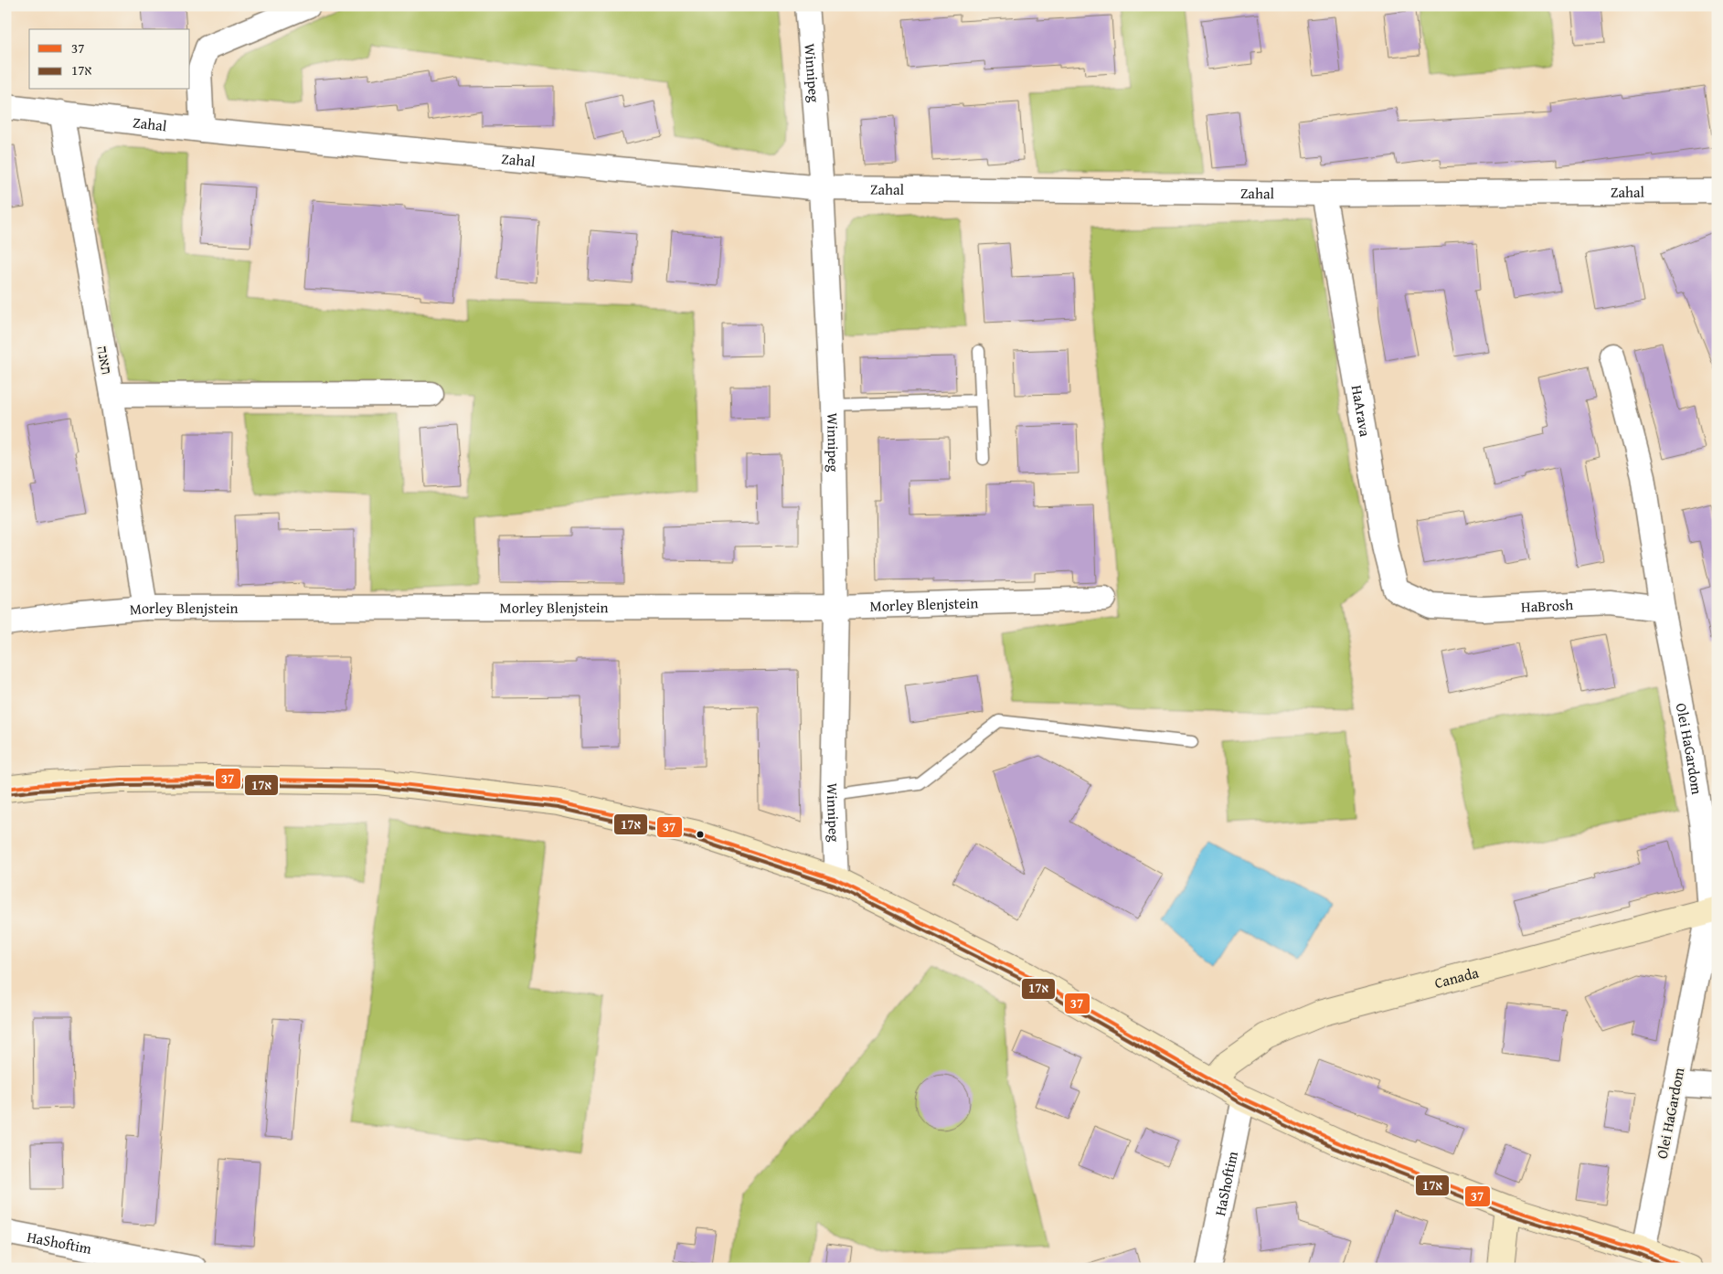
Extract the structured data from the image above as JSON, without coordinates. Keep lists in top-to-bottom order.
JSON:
{
  "streets": {
    "street": [
      "Winnipeg",
      "Zahal",
      "תאנה",
      "HaArava",
      "Morley Blenjstein",
      "HaBrosh",
      "Olei HaGardom",
      "Canada",
      "HaShoftim"
    ]
  },
  "crossings": [
    ["Winnipeg", "Zahal"],
    ["Winnipeg", "Morley Blenjstein"],
    ["Zahal", "תאנה"],
    ["Zahal", "HaArava"],
    ["תאנה", "Morley Blenjstein"],
    ["HaArava", "HaBrosh"],
    ["HaBrosh", "Olei HaGardom"],
    ["Olei HaGardom", "Canada"]
  ],
  "lines": ["transit line 37", "transit line 17א"],
  "legend": ["37", "17א"]
}
